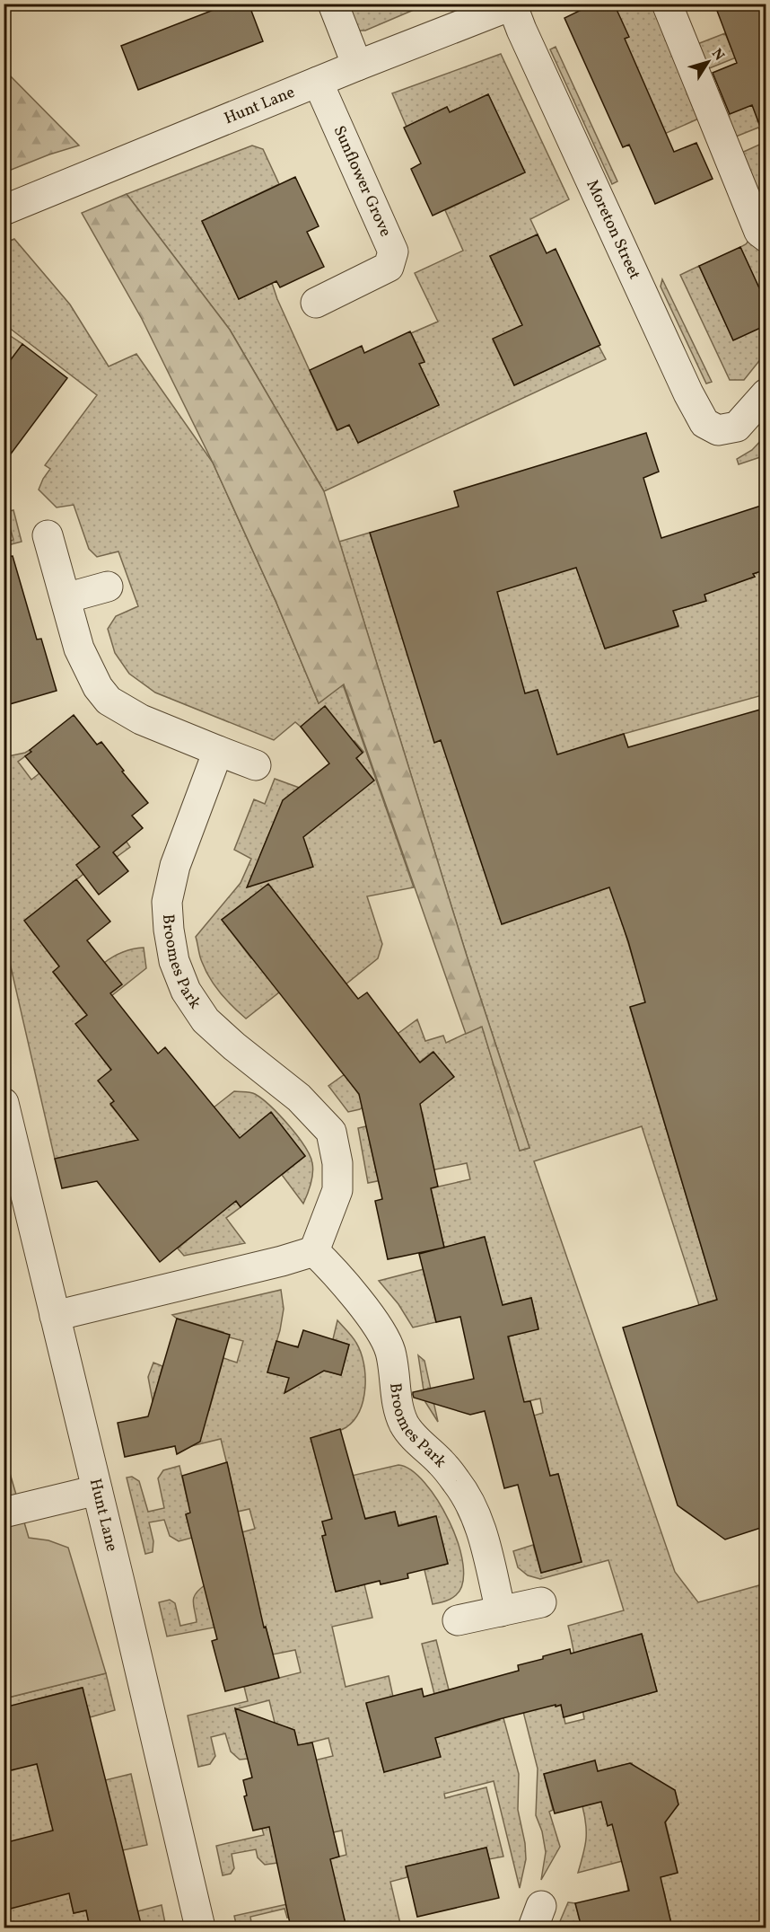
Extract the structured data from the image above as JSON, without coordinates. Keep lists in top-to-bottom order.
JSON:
{
  "streets": {
    "street": [
      "Hunt Lane",
      "Sunflower Grove",
      "Moreton Street",
      "Broomes Park"
    ]
  },
  "crossings": [
    ["Hunt Lane", "Sunflower Grove"],
    ["Hunt Lane", "Moreton Street"]
  ],
  "north": "top right"
}
